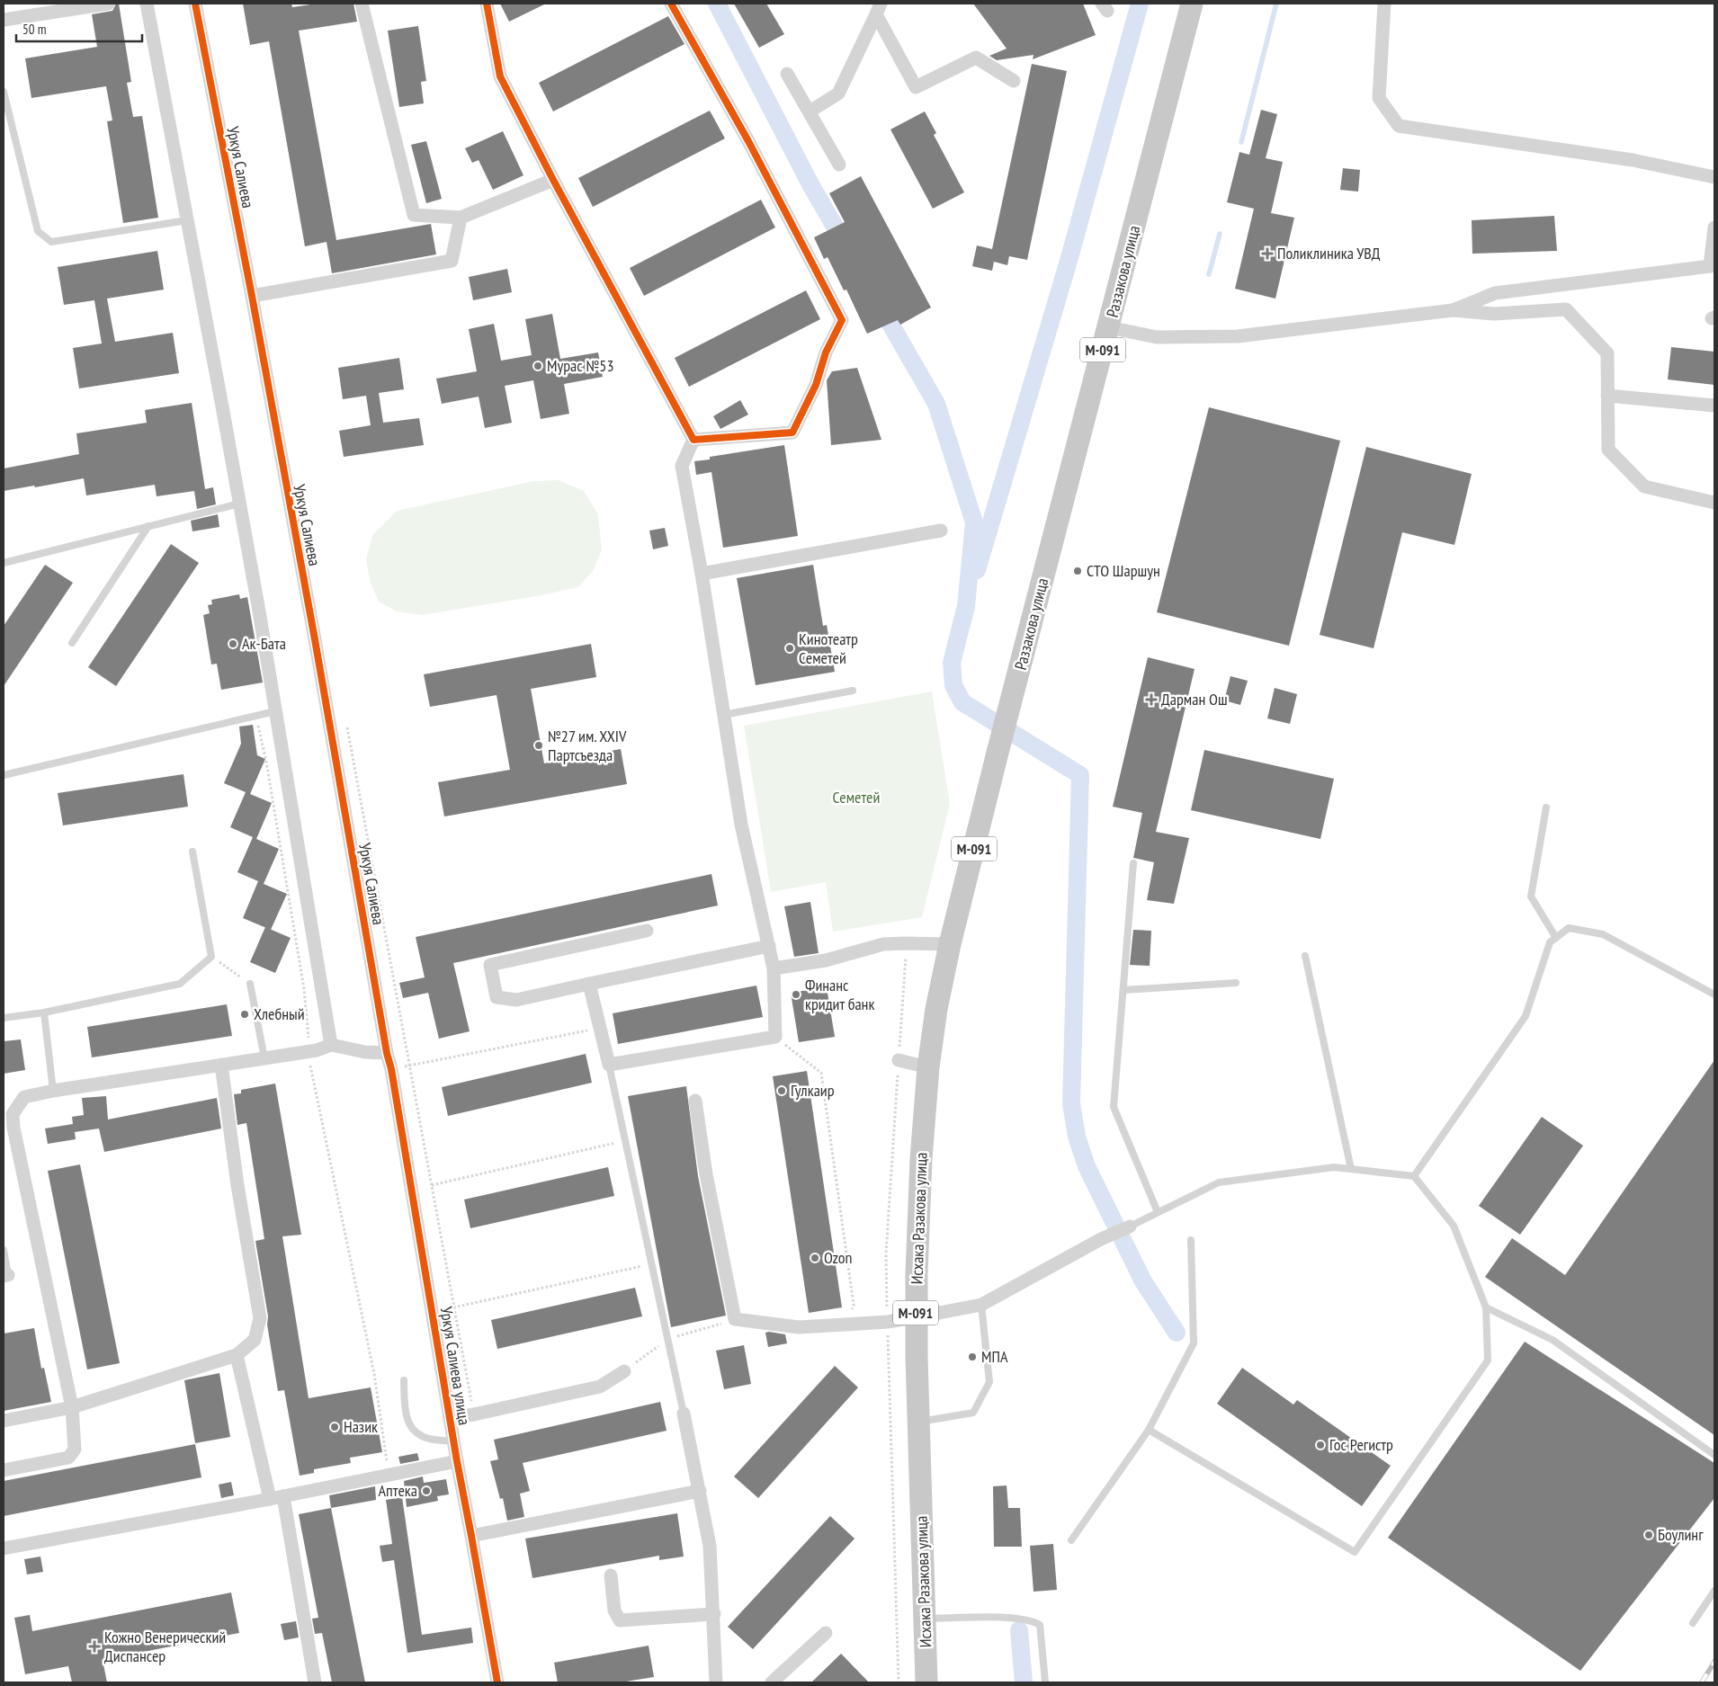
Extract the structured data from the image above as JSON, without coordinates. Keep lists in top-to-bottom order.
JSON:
{
  "streets": {
    "main road": ["Раззакова улица", "М-091", "Исхака Разакова улица"],
    "street": ["Уркуя Салиева", "Уркуя Салиева улица"]
  },
  "crossings": [
    ["Уркуя Салиева", "Уркуя Салиева улица"],
    ["Раззакова улица", "Исхака Разакова улица"]
  ],
  "parks": ["Семетей"],
  "places": {
    "health": ["Поликлиника УВД", "Дарман Ош", "Кожно Венерический Диспансер"],
    "other": [
      "Мурас №53",
      "СТО Шаршун",
      "Ак-Бата",
      "Кинотеатр Семетей",
      "№27 им. XXIV Партсъезда",
      "Финанс кридит банк",
      "Хлебный",
      "Гулкаир",
      "Ozon",
      "МПА",
      "Назик",
      "Гос Регистр",
      "Аптека",
      "Боулинг"
    ]
  },
  "scale_bar": "50 m"
}
